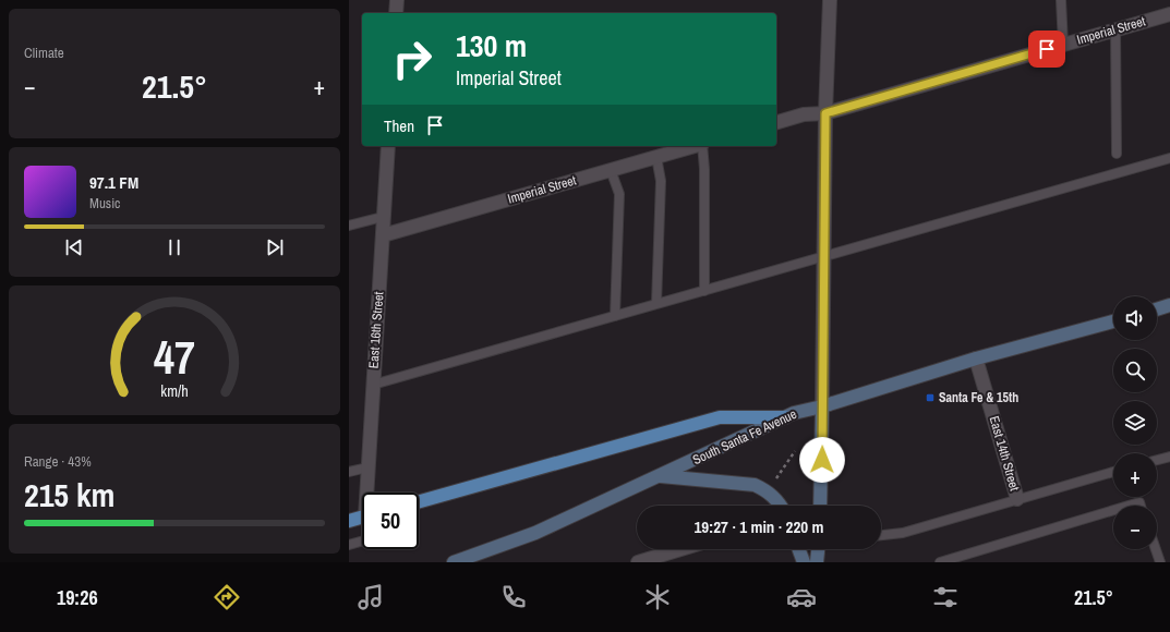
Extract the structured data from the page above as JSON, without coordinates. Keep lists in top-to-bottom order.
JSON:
{
  "streets": {
    "main road": ["South Santa Fe Avenue"],
    "street": ["Imperial Street", "East 16th Street", "East 14th Street"]
  },
  "crossings": [
    ["Imperial Street", "East 16th Street"],
    ["South Santa Fe Avenue", "East 14th Street"]
  ],
  "places": {
    "transit": ["Santa Fe & 15th"]
  },
  "page": {
    "tile": [
      "Climate",
      ["Range · 43%", "215 km"]
    ],
    "turn": ["130 m", "Imperial Street"],
    "heat": ["−", "21.5°", "+"],
    "then": "Then",
    "song": ["97.1 FM", "Music"],
    "map_buttons": ["+", "−"],
    "limit": "50",
    "trip": "19:27 · 1 min · 220 m",
    "tabs": ["19:26", "21.5°"],
    "gauge": ["47", "km/h"]
  }
}
